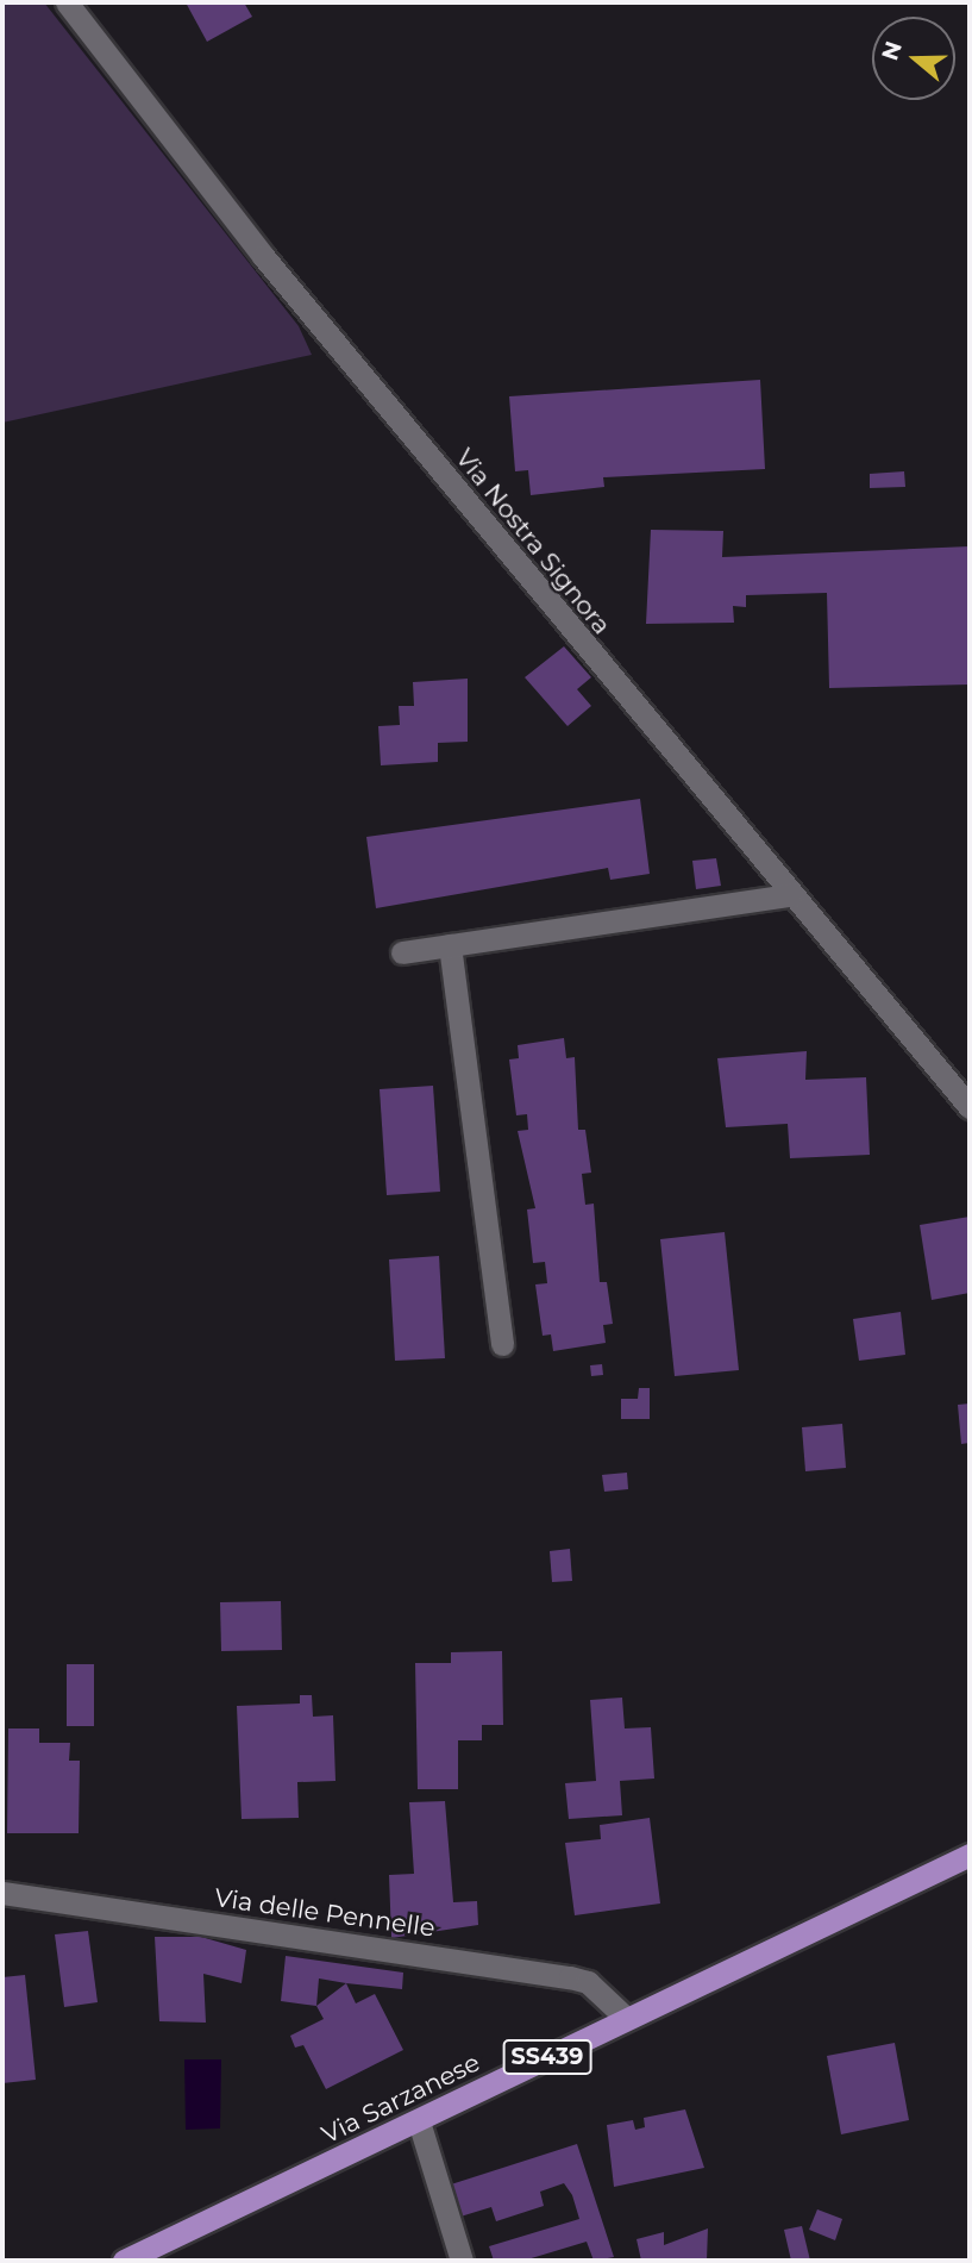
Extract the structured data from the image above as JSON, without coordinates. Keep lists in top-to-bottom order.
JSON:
{
  "streets": {
    "main road": ["SS439", "Via Sarzanese"],
    "street": ["Via Nostra Signora", "Via delle Pennelle"]
  },
  "crossings": [
    ["Via delle Pennelle", "Via Sarzanese"]
  ],
  "north": "left"
}
